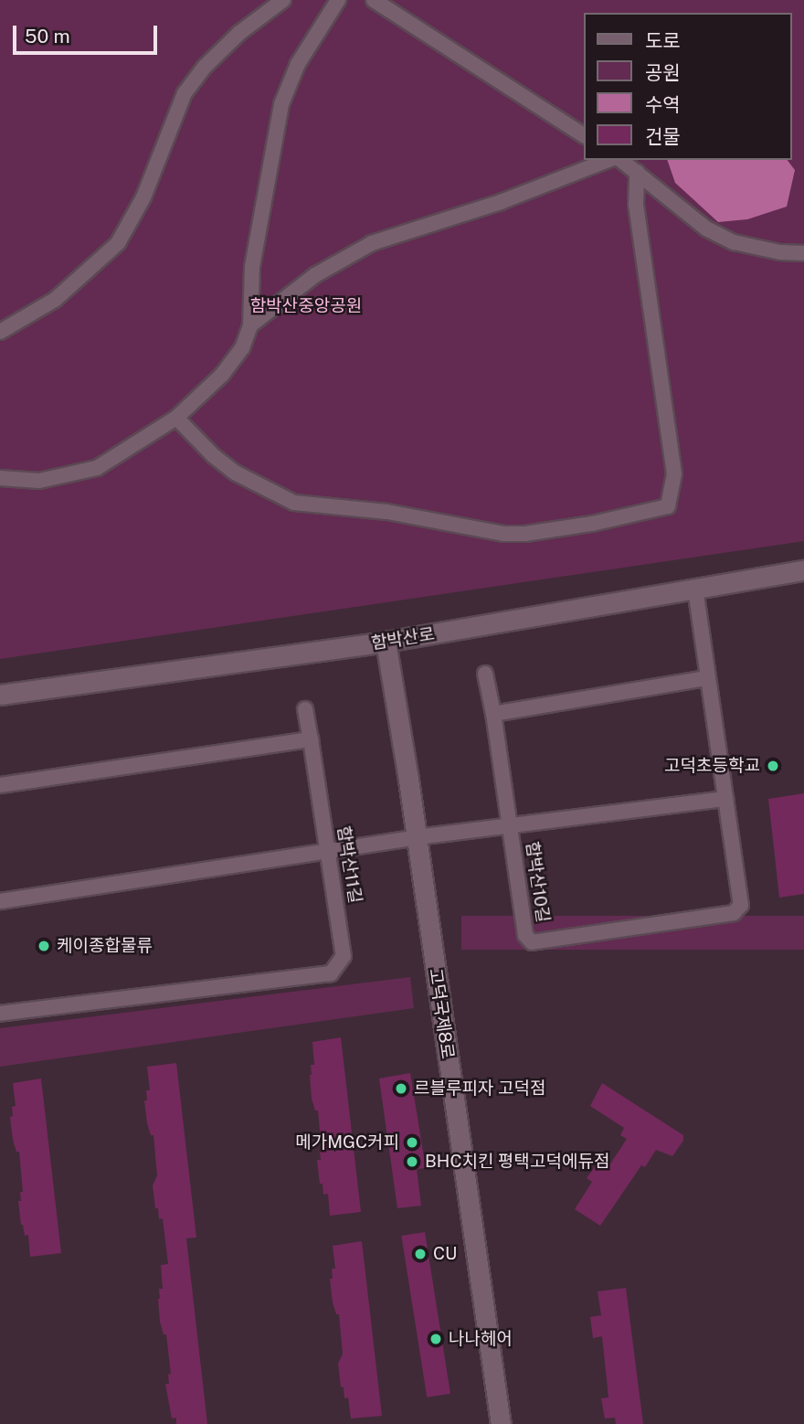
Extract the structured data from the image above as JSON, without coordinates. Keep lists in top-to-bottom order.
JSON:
{
  "streets": {
    "street": [
      "함박산로",
      "함박산11길",
      "함박산10길",
      "고덕국제8로"
    ]
  },
  "crossings": [
    ["함박산로", "함박산10길"],
    ["함박산로", "고덕국제8로"]
  ],
  "parks": ["함박산중앙공원"],
  "places": [
    "고덕초등학교",
    "케이종합물류",
    "르블루피자 고덕점",
    "메가MGC커피",
    "BHC치킨 평택고덕에듀점",
    "CU",
    "나나헤어"
  ],
  "legend": [
    "도로",
    "공원",
    "수역",
    "건물"
  ],
  "scale_bar": "50 m"
}
